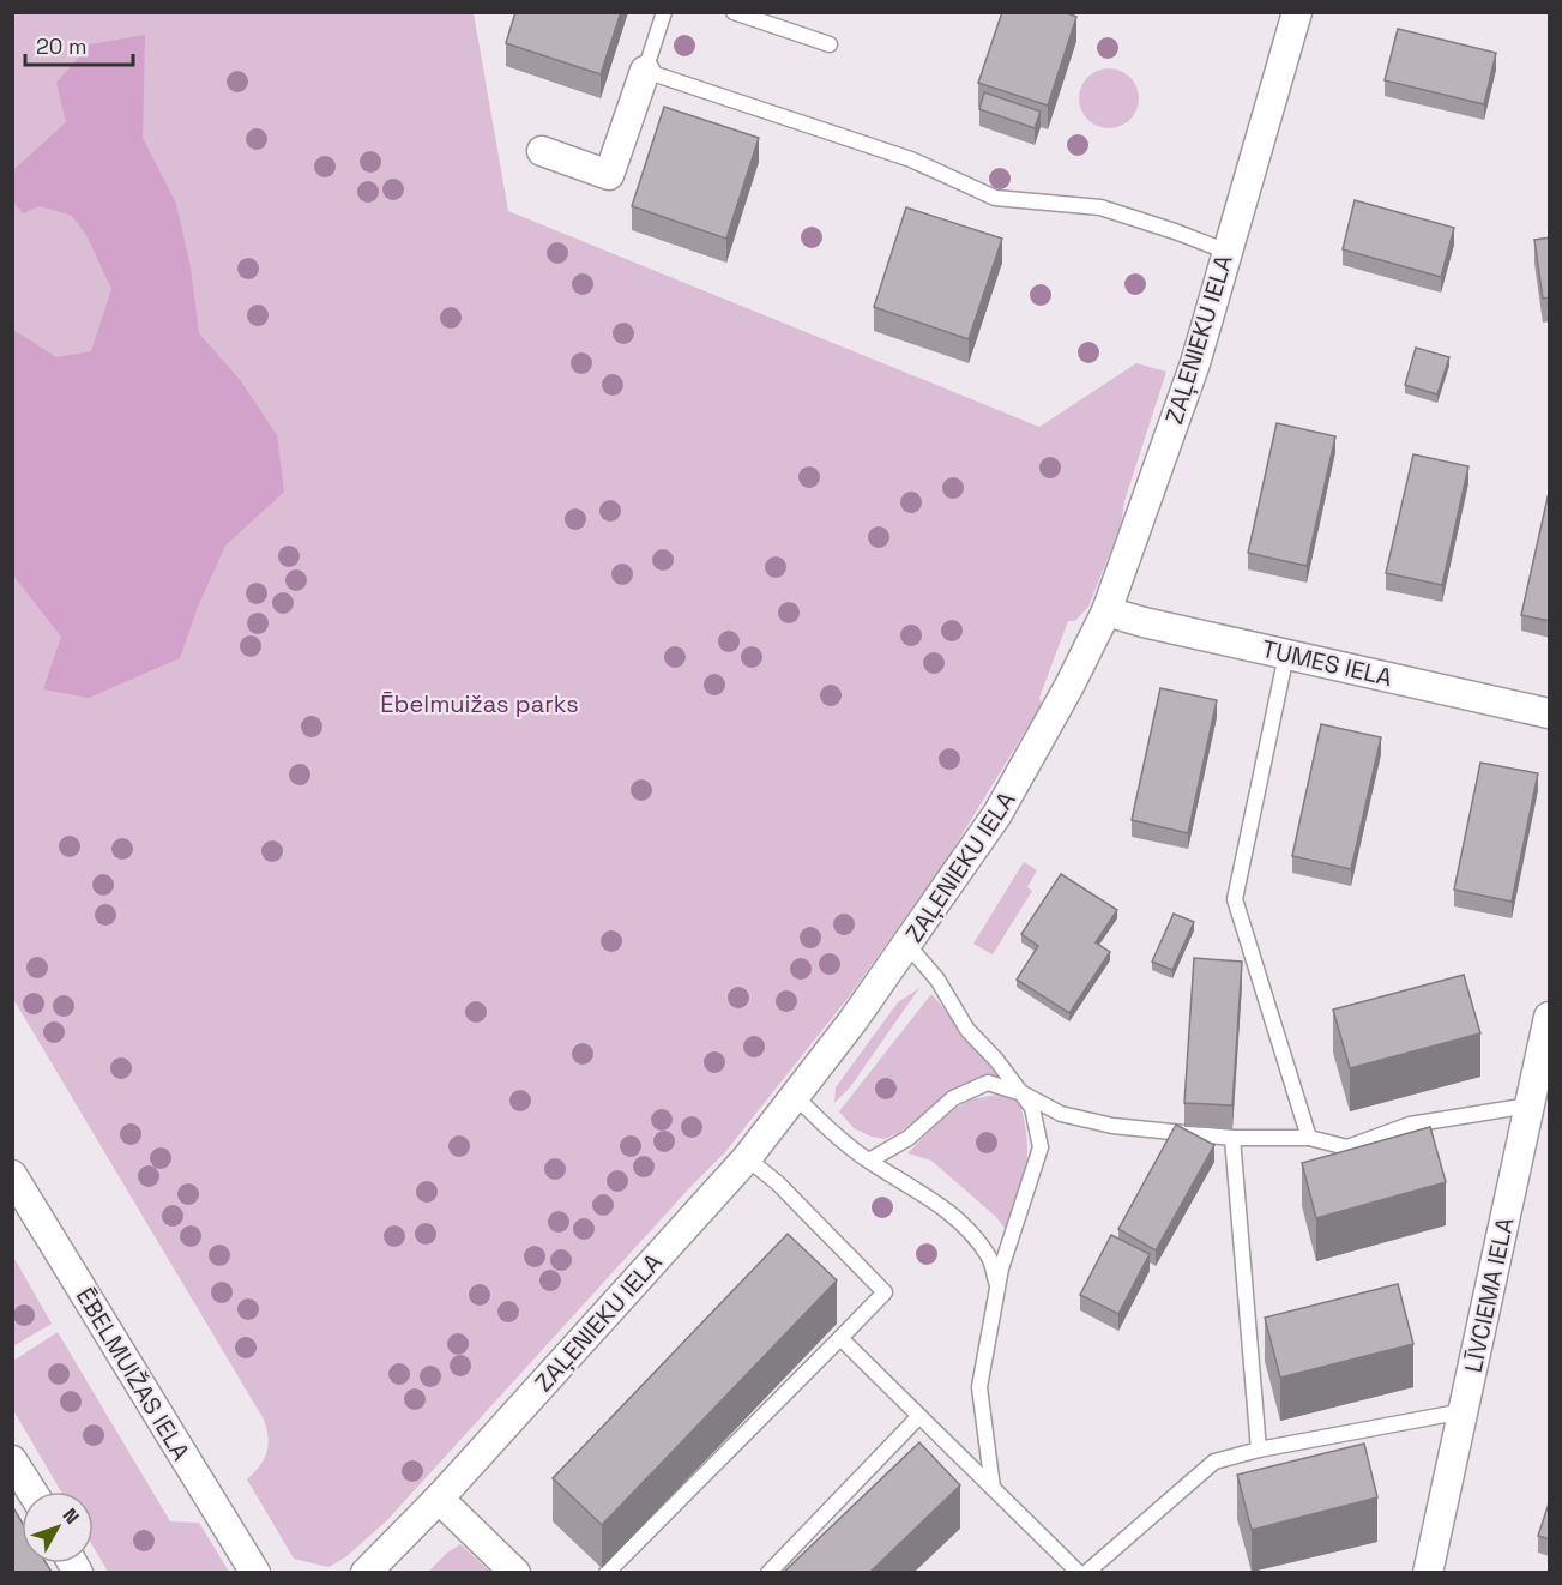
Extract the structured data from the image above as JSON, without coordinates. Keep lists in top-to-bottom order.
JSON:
{
  "streets": {
    "street": [
      "ZAĻENIEKU IELA",
      "TUMES IELA",
      "LĪVCIEMA IELA",
      "ĒBELMUIŽAS IELA"
    ]
  },
  "crossings": [
    ["ZAĻENIEKU IELA", "TUMES IELA"]
  ],
  "parks": ["Ēbelmuižas parks"],
  "scale_bar": "20 m",
  "north": "top right"
}
